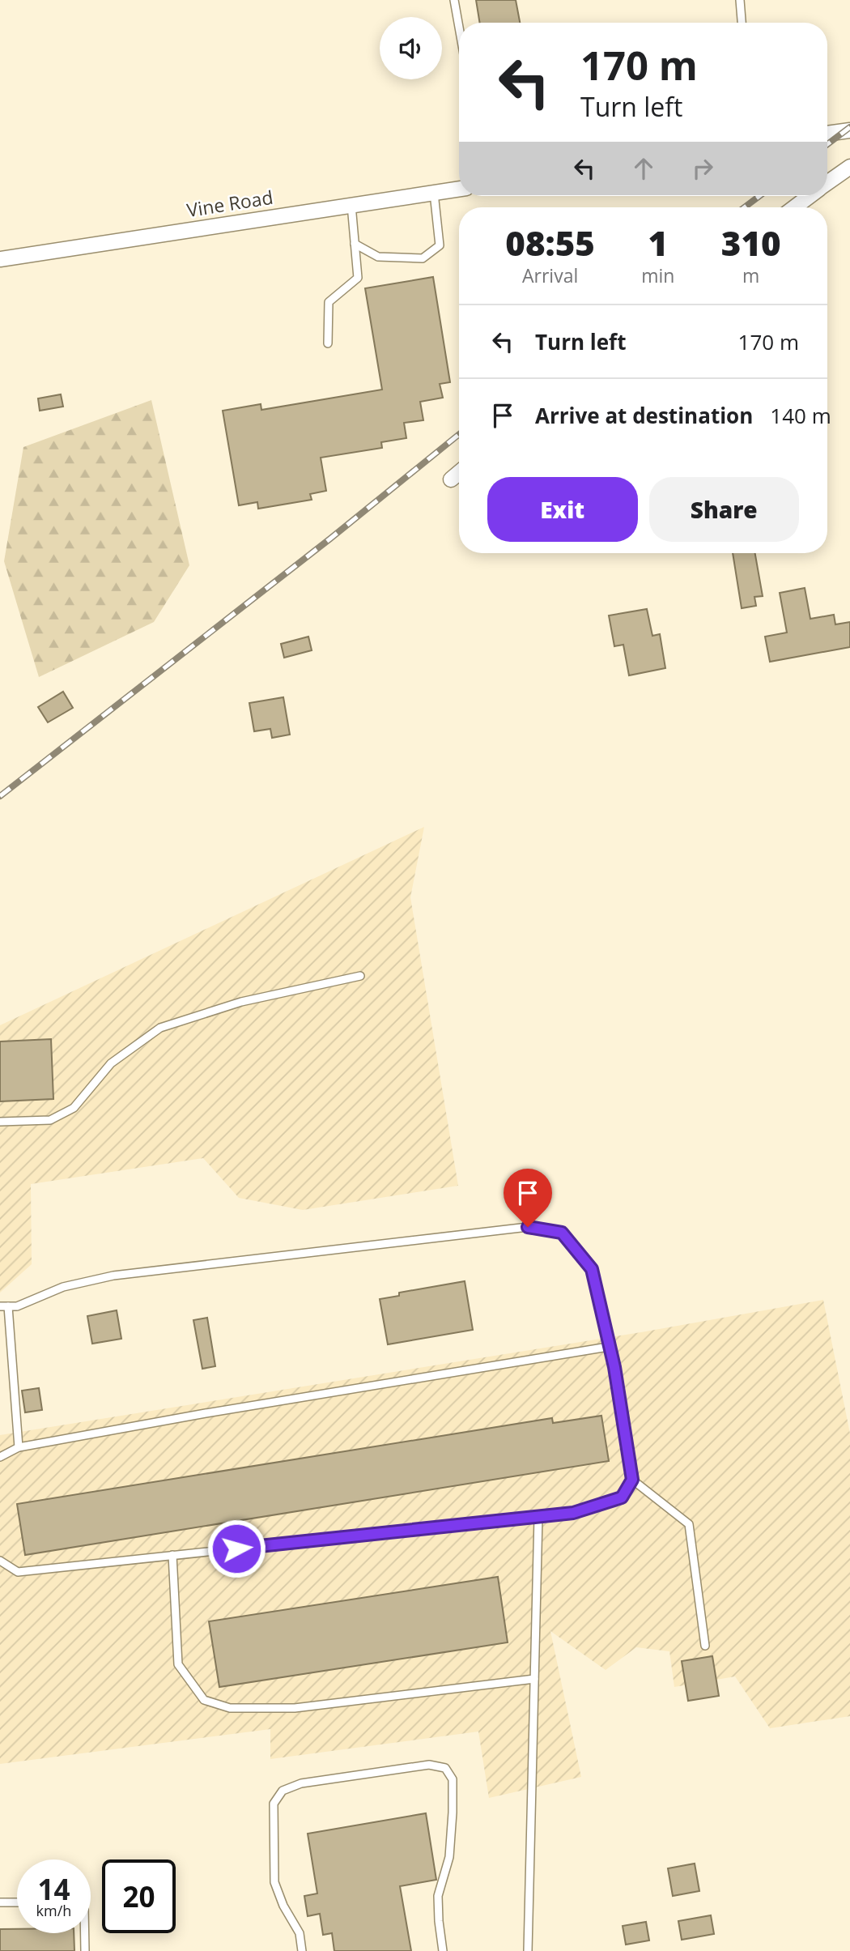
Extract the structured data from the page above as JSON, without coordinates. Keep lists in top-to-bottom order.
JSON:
{
  "streets": {
    "street": ["Vine Road"]
  },
  "page": {
    "turn": ["170 m", "Turn left"],
    "eta": [
      "08:55",
      "Arrival",
      "1",
      "min",
      "310",
      "m"
    ],
    "list": [
      {
        "name": "Turn left",
        "value": "170 m"
      },
      {
        "name": "Arrive at destination",
        "value": "140 m"
      }
    ],
    "buttons": ["Exit", "Share"],
    "speed": "14 km/h",
    "limit": "20"
  }
}
